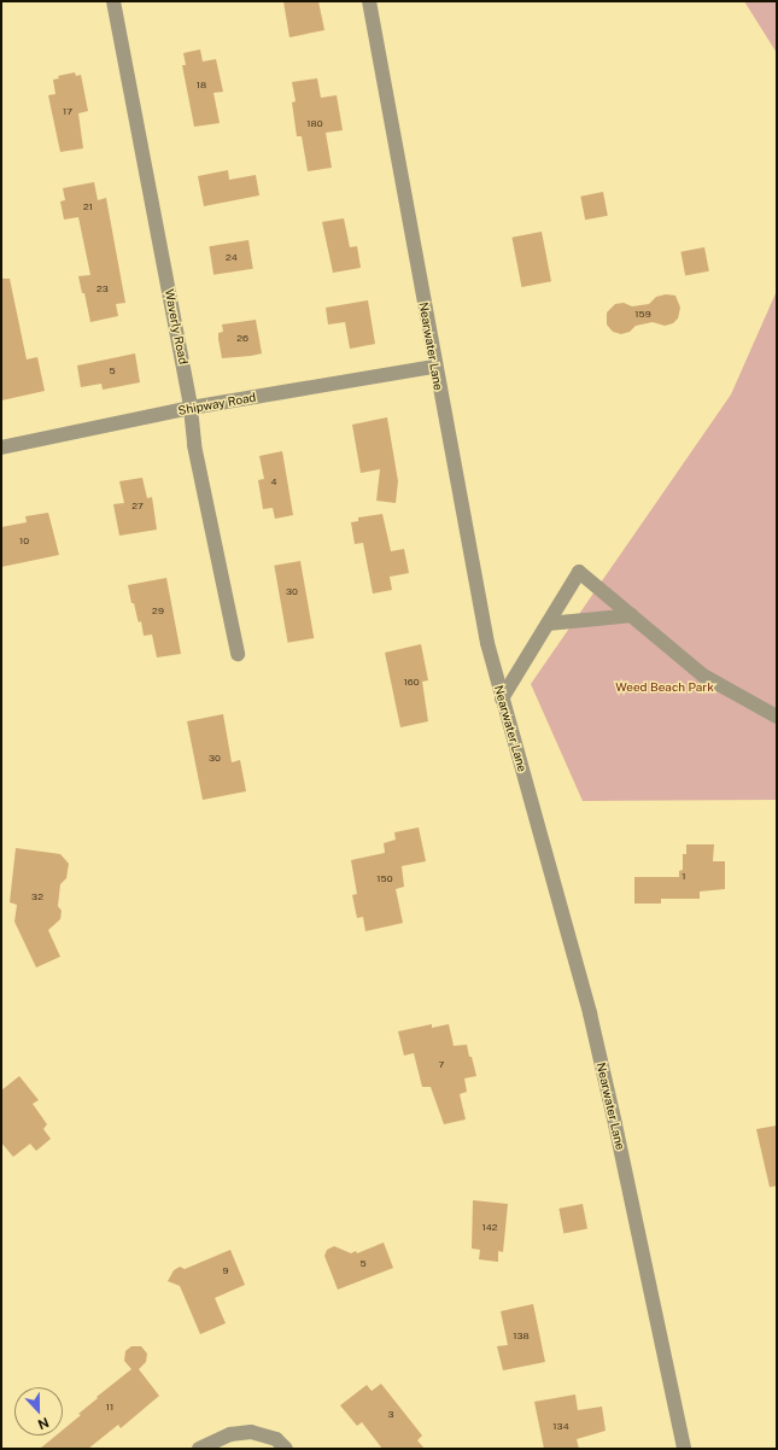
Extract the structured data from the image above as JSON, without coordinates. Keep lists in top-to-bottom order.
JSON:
{
  "streets": {
    "street": ["Waverly Road", "Nearwater Lane", "Shipway Road"]
  },
  "crossings": [
    ["Waverly Road", "Shipway Road"],
    ["Nearwater Lane", "Shipway Road"]
  ],
  "parks": ["Weed Beach Park"],
  "house_numbers": [
    "18",
    "17",
    "180",
    "21",
    "24",
    "23",
    "159",
    "26",
    "5",
    "4",
    "27",
    "10",
    "30",
    "29",
    "160",
    "30",
    "1",
    "150",
    "32",
    "7",
    "142",
    "5",
    "9",
    "138",
    "11",
    "3",
    "134"
  ],
  "north": "bottom"
}
